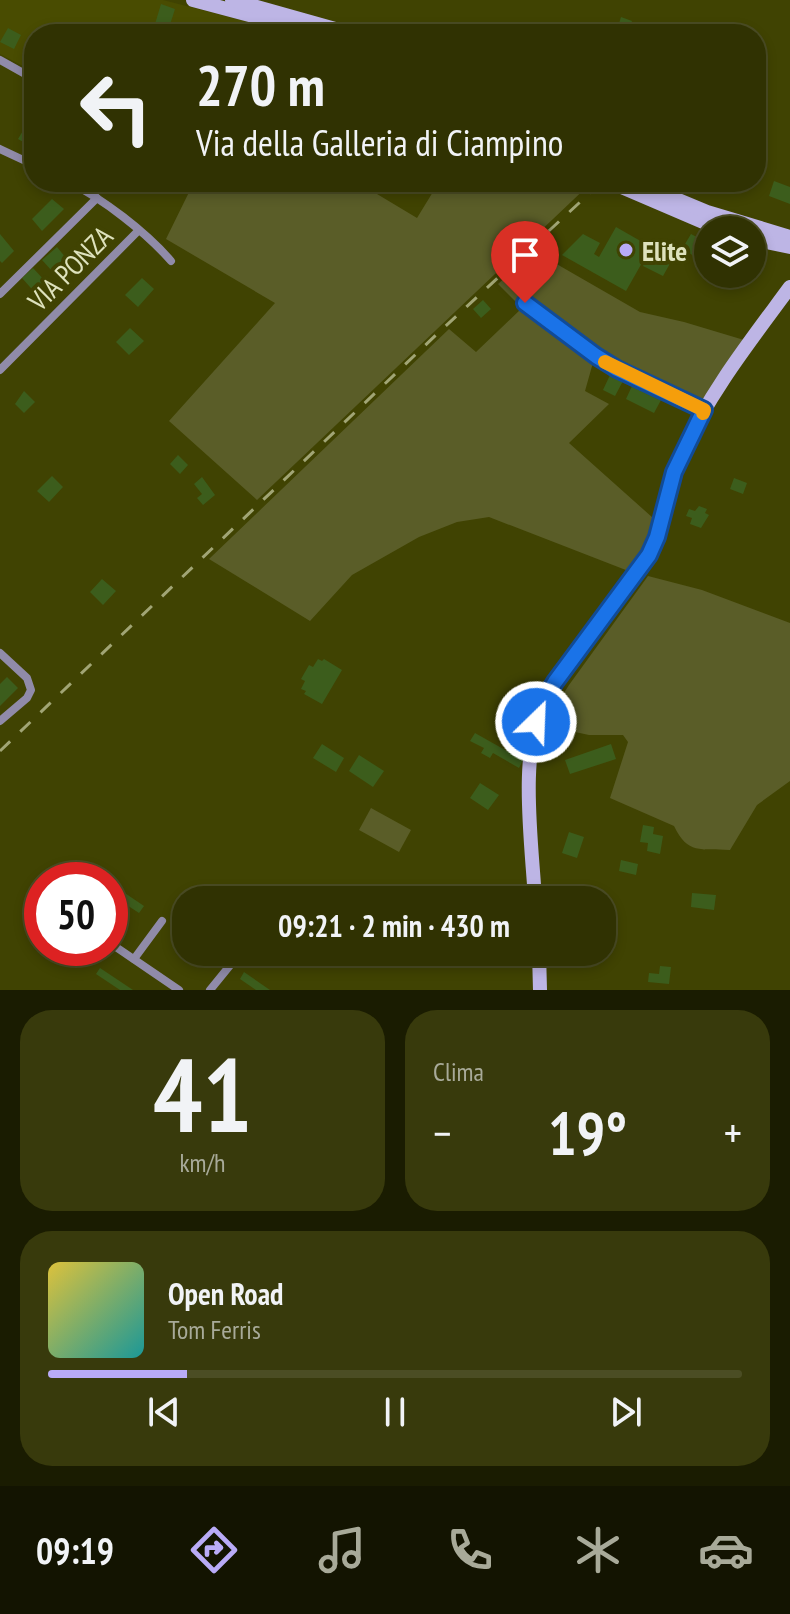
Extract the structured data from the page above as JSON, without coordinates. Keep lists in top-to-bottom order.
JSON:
{
  "streets": {
    "street": ["VIA PONZA"]
  },
  "places": ["Elite"],
  "page": {
    "turn": ["270 m", "Via della Galleria di Ciampino"],
    "limit": "50",
    "trip": "09:21 · 2 min · 430 m",
    "tile": [
      ["41", "km/h"],
      "Clima"
    ],
    "heat": ["−", "19°", "+"],
    "song": ["Open Road", "Tom Ferris"],
    "tabs": "09:19"
  }
}
